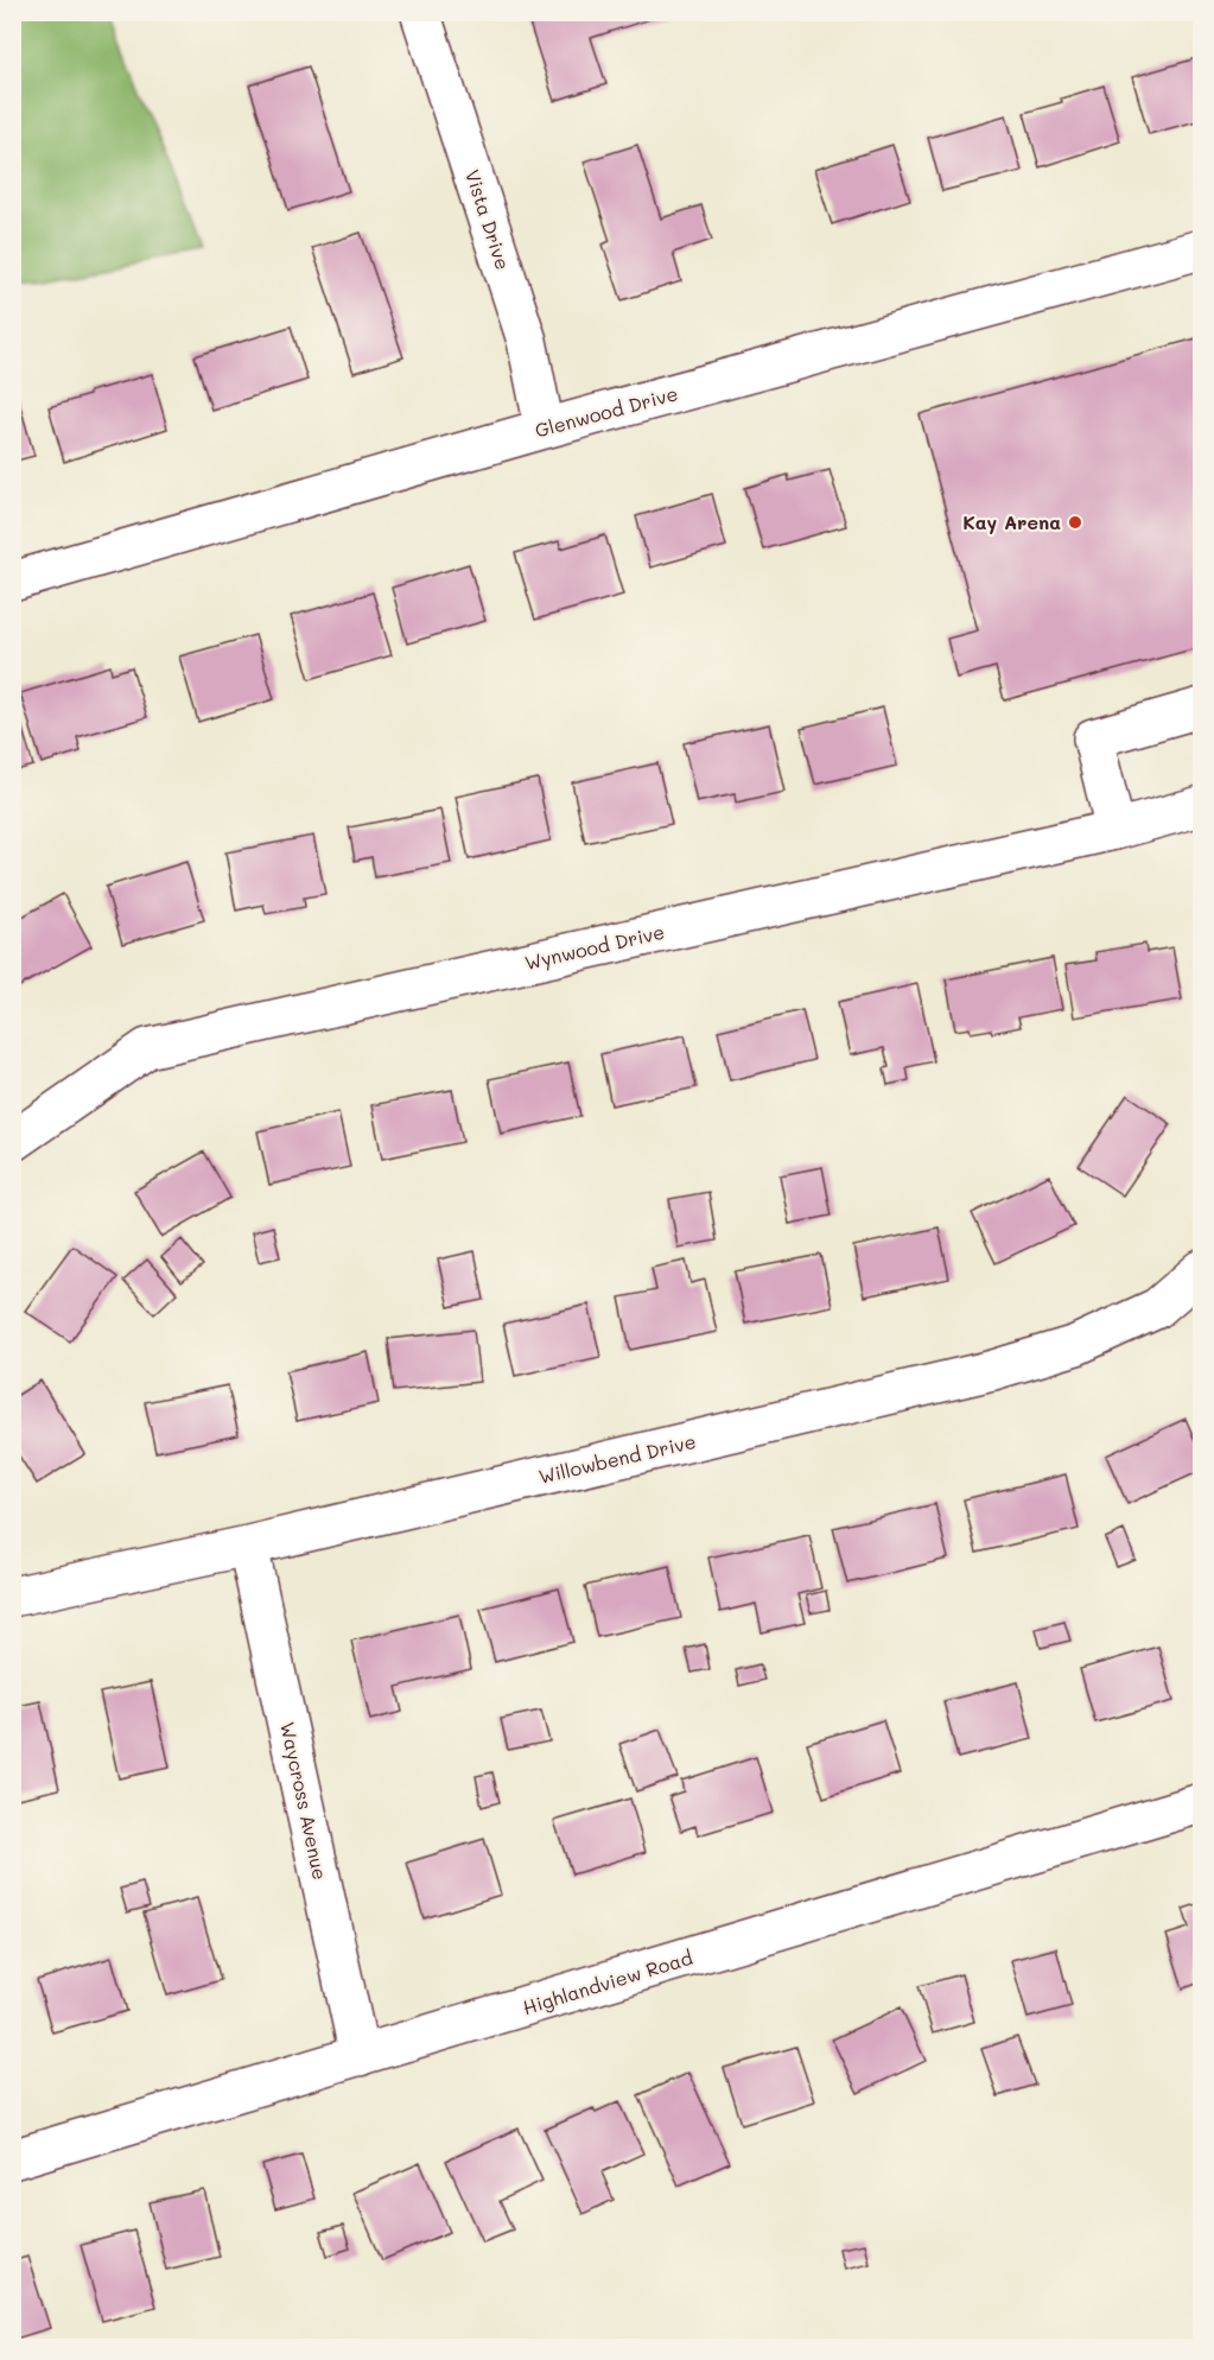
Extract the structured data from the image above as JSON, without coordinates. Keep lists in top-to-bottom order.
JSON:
{
  "streets": {
    "street": [
      "Vista Drive",
      "Glenwood Drive",
      "Wynwood Drive",
      "Willowbend Drive",
      "Waycross Avenue",
      "Highlandview Road"
    ]
  },
  "crossings": [
    ["Vista Drive", "Glenwood Drive"],
    ["Willowbend Drive", "Waycross Avenue"],
    ["Waycross Avenue", "Highlandview Road"]
  ],
  "places": ["Kay Arena"]
}
